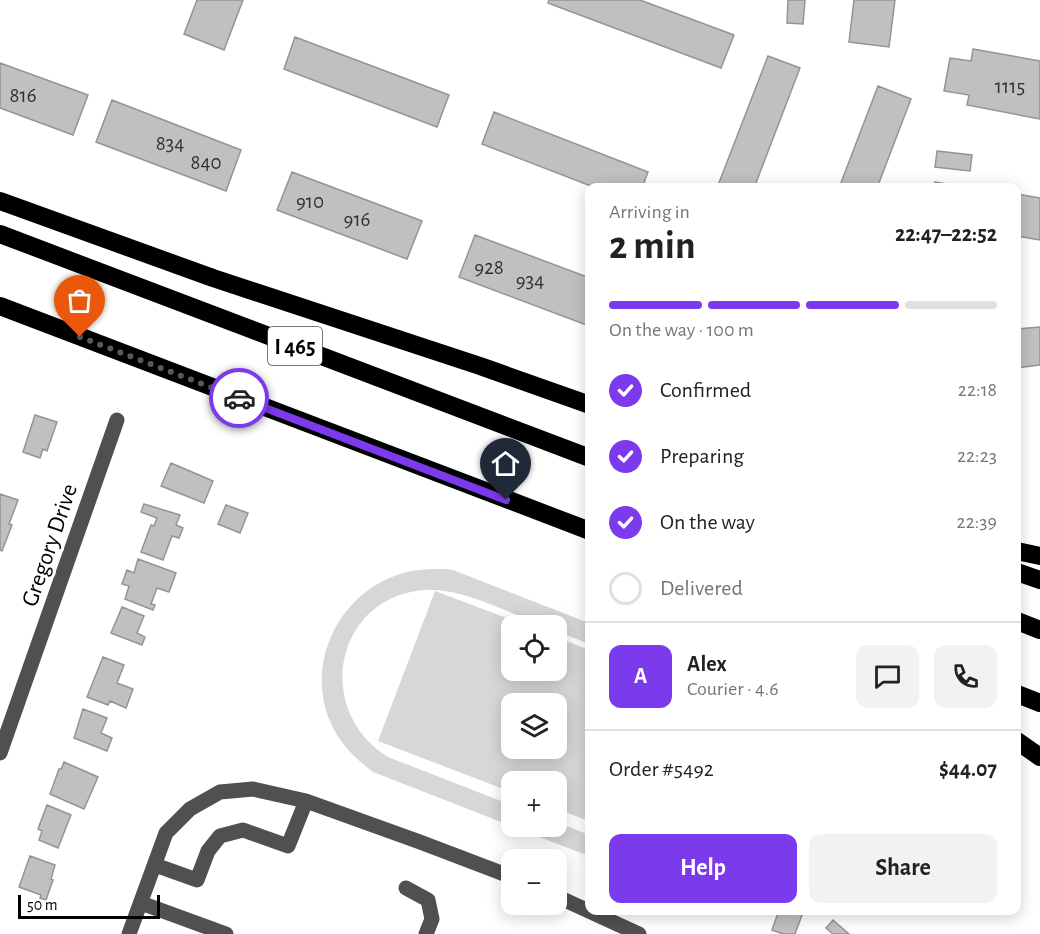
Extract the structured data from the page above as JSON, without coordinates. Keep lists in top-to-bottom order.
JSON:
{
  "streets": {
    "highway": ["I 465"],
    "street": ["Gregory Drive"]
  },
  "house_numbers": [
    "1115",
    "816",
    "834",
    "840",
    "910",
    "916",
    "928",
    "934"
  ],
  "scale_bar": "50 m",
  "page": {
    "heading": ["2 min", "Arriving in", "22:47–22:52"],
    "panel": [
      "Alex",
      "Courier · 4.6",
      "Order #5492",
      "$44.07"
    ],
    "bar": "On the way · 100 m",
    "list": [
      ["Confirmed", "22:18"],
      ["Preparing", "22:23"],
      ["On the way", "22:39"],
      "Delivered"
    ],
    "map_buttons": ["+", "−"],
    "round": "A",
    "buttons": ["Help", "Share"],
    "scale": "50 m"
  }
}
